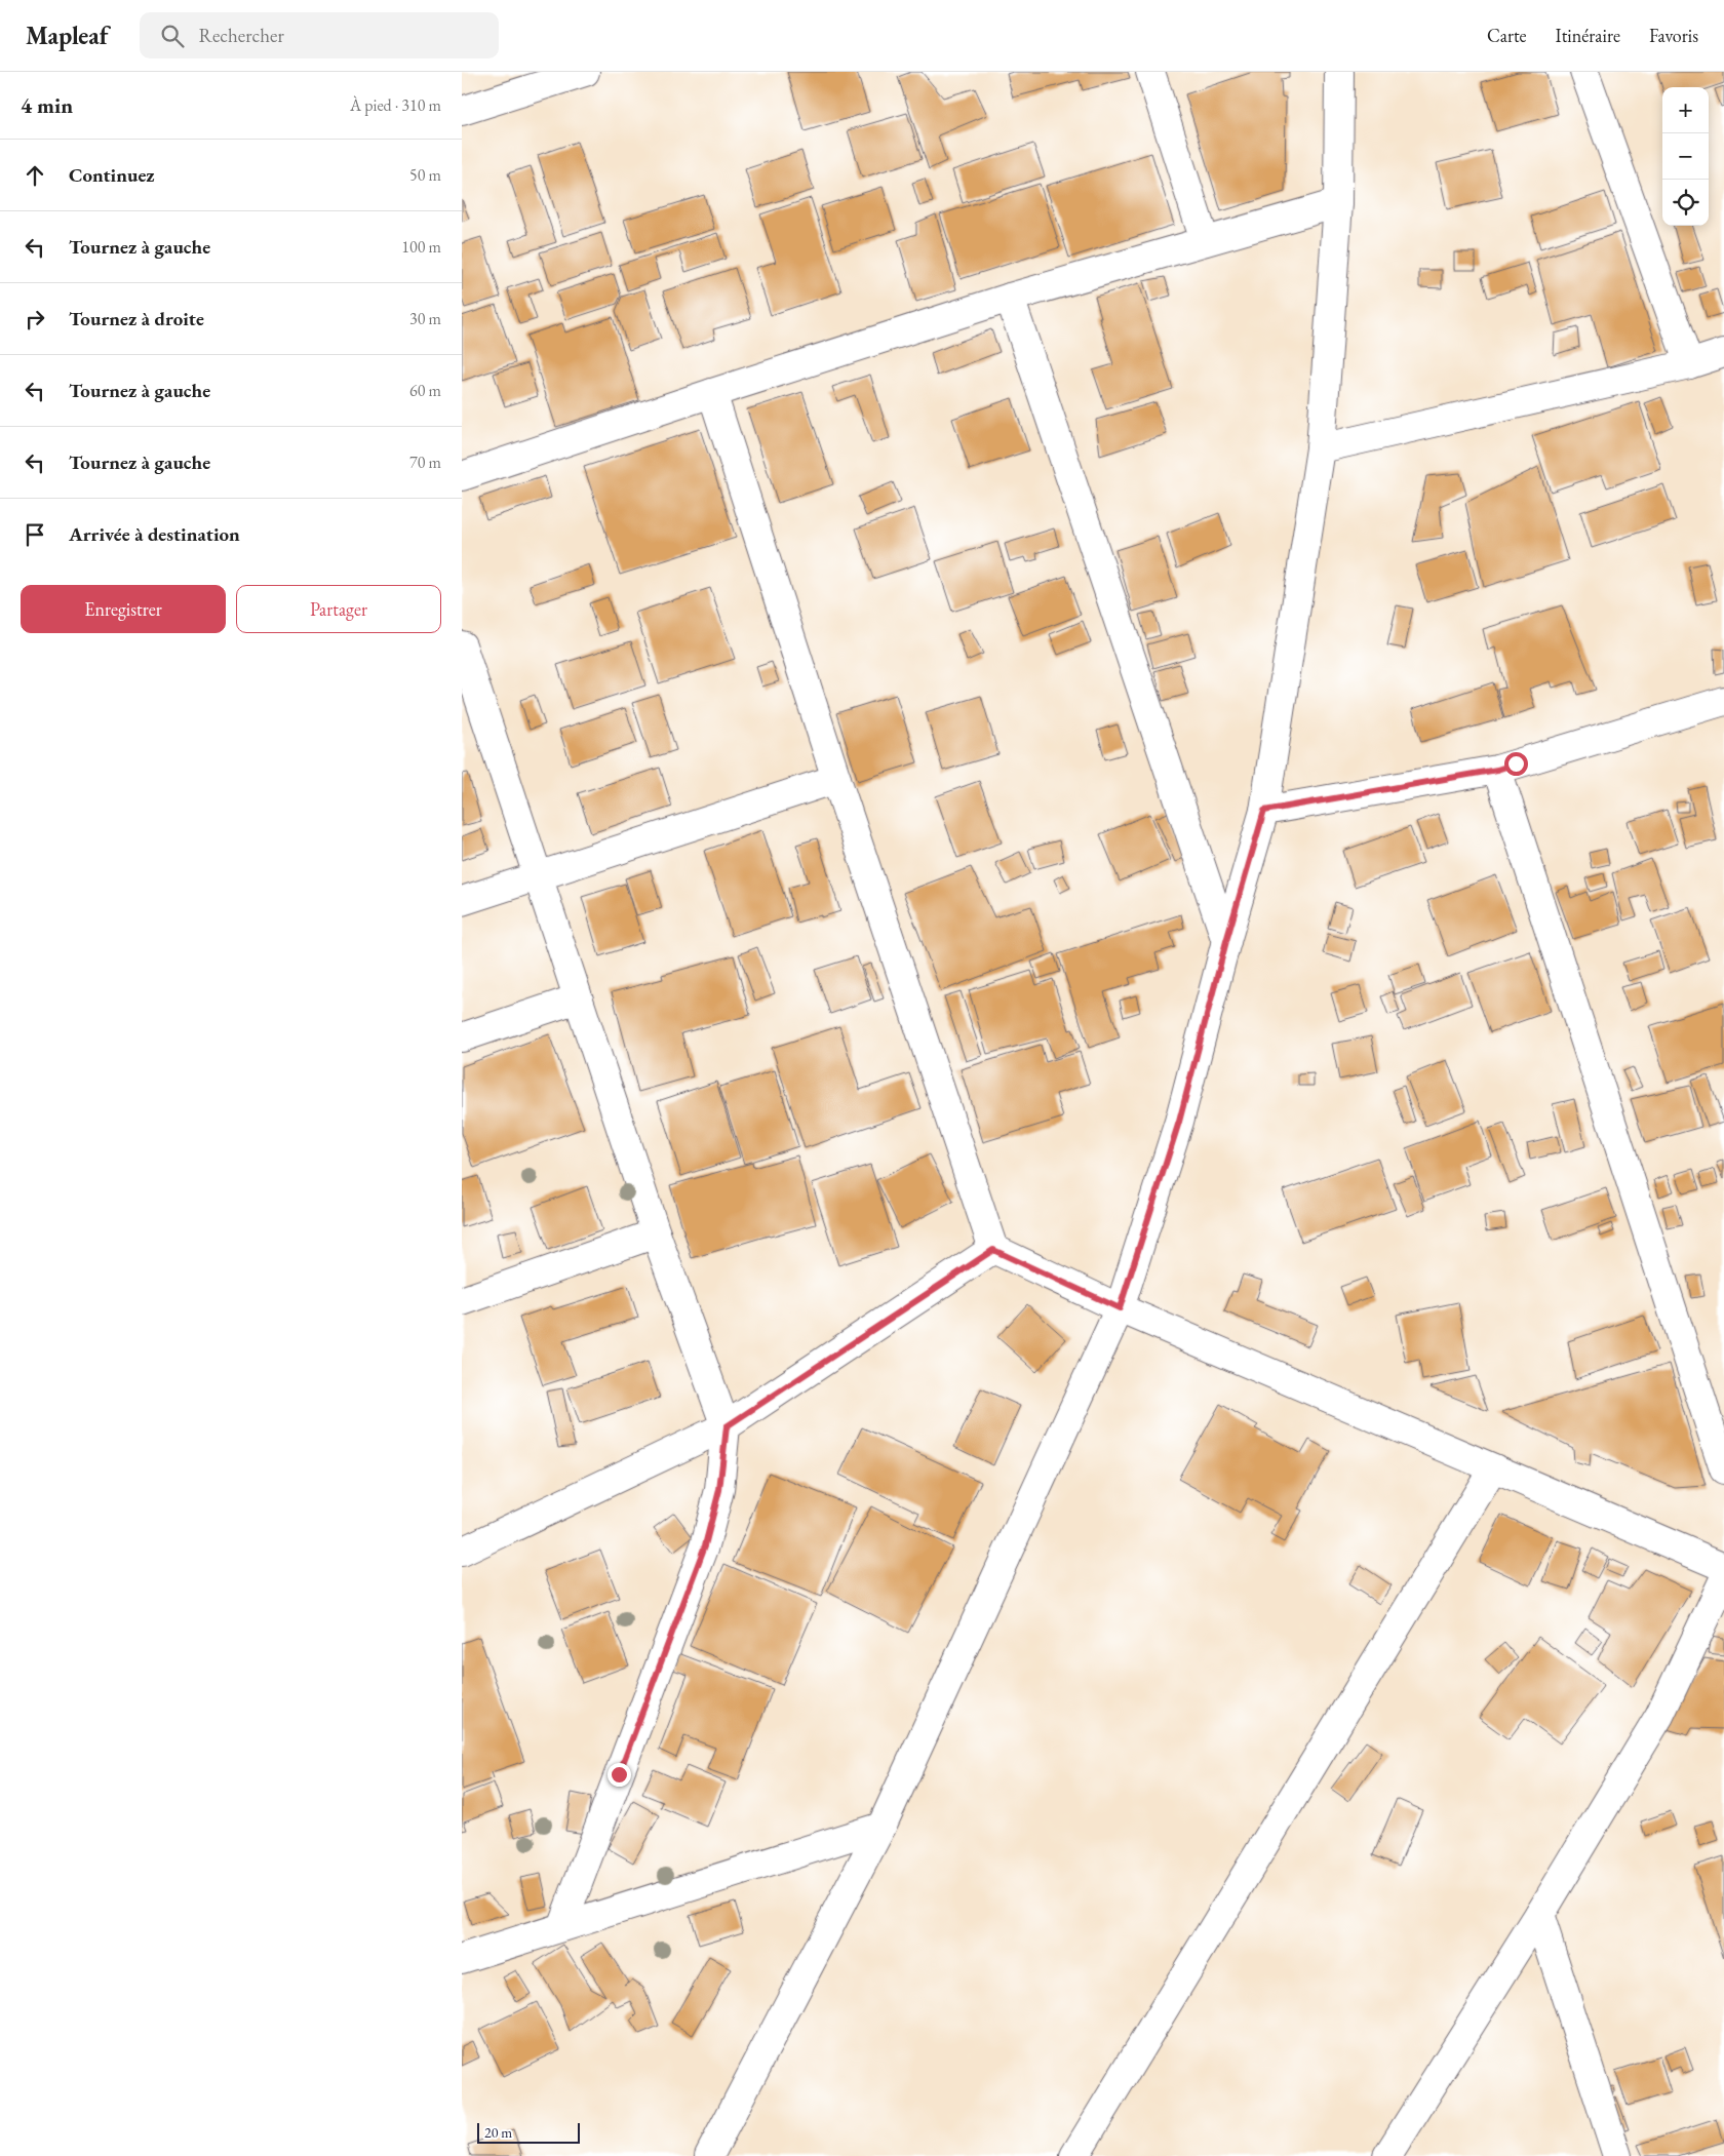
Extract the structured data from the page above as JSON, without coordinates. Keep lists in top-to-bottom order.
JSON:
{
  "scale_bar": "20 m",
  "page": {
    "header": "Mapleaf",
    "search": "Rechercher",
    "nav": ["Carte", "Itinéraire", "Favoris"],
    "heading": ["4 min", "À pied · 310 m"],
    "map_buttons": ["+", "−"],
    "list": [
      ["Continuez", "50 m"],
      ["Tournez à gauche", "100 m"],
      ["Tournez à droite", "30 m"],
      ["Tournez à gauche", "60 m"],
      ["Tournez à gauche", "70 m"],
      "Arrivée à destination"
    ],
    "buttons": ["Enregistrer", "Partager"],
    "scale": "20 m"
  }
}
